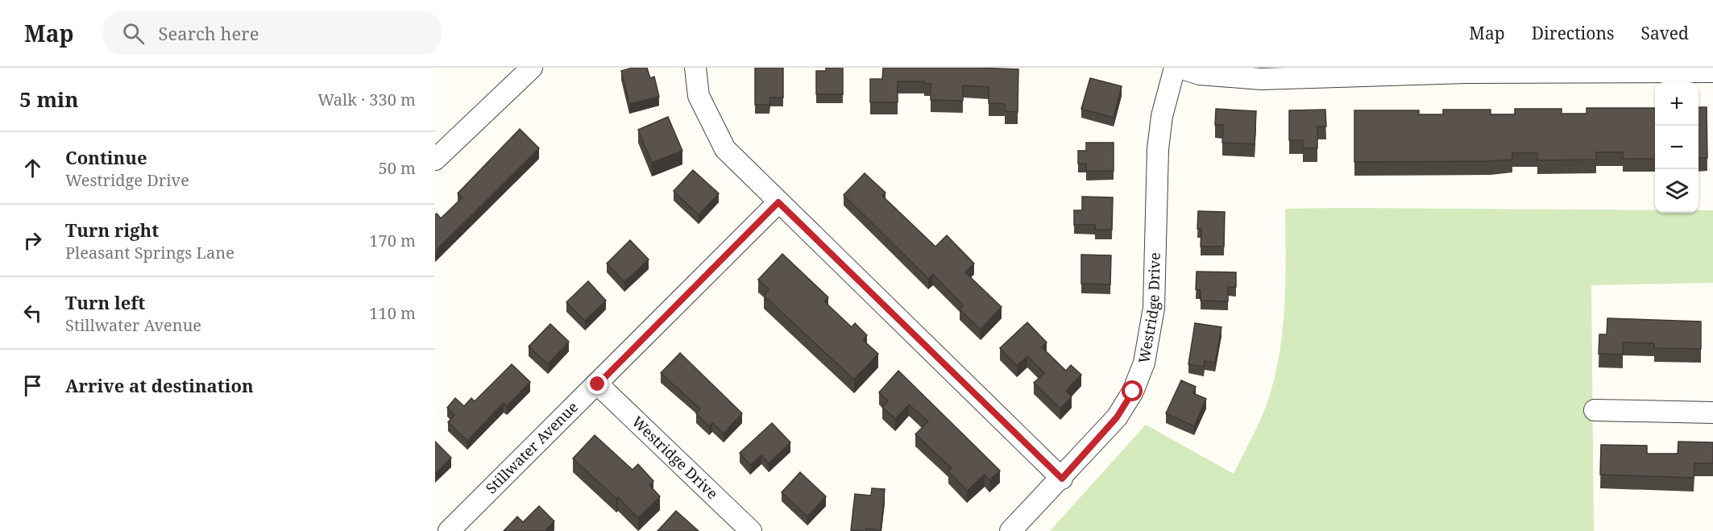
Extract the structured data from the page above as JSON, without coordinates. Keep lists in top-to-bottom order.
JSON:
{
  "streets": {
    "street": ["Westridge Drive", "Stillwater Avenue"]
  },
  "crossings": [
    ["Westridge Drive", "Stillwater Avenue"]
  ],
  "page": {
    "header": "Map",
    "search": "Search here",
    "nav": ["Map", "Directions", "Saved"],
    "heading": ["5 min", "Walk · 330 m"],
    "map_buttons": ["+", "−"],
    "list": [
      ["Continue", "Westridge Drive", "50 m"],
      ["Turn right", "Pleasant Springs Lane", "170 m"],
      ["Turn left", "Stillwater Avenue", "110 m"],
      "Arrive at destination"
    ]
  }
}
